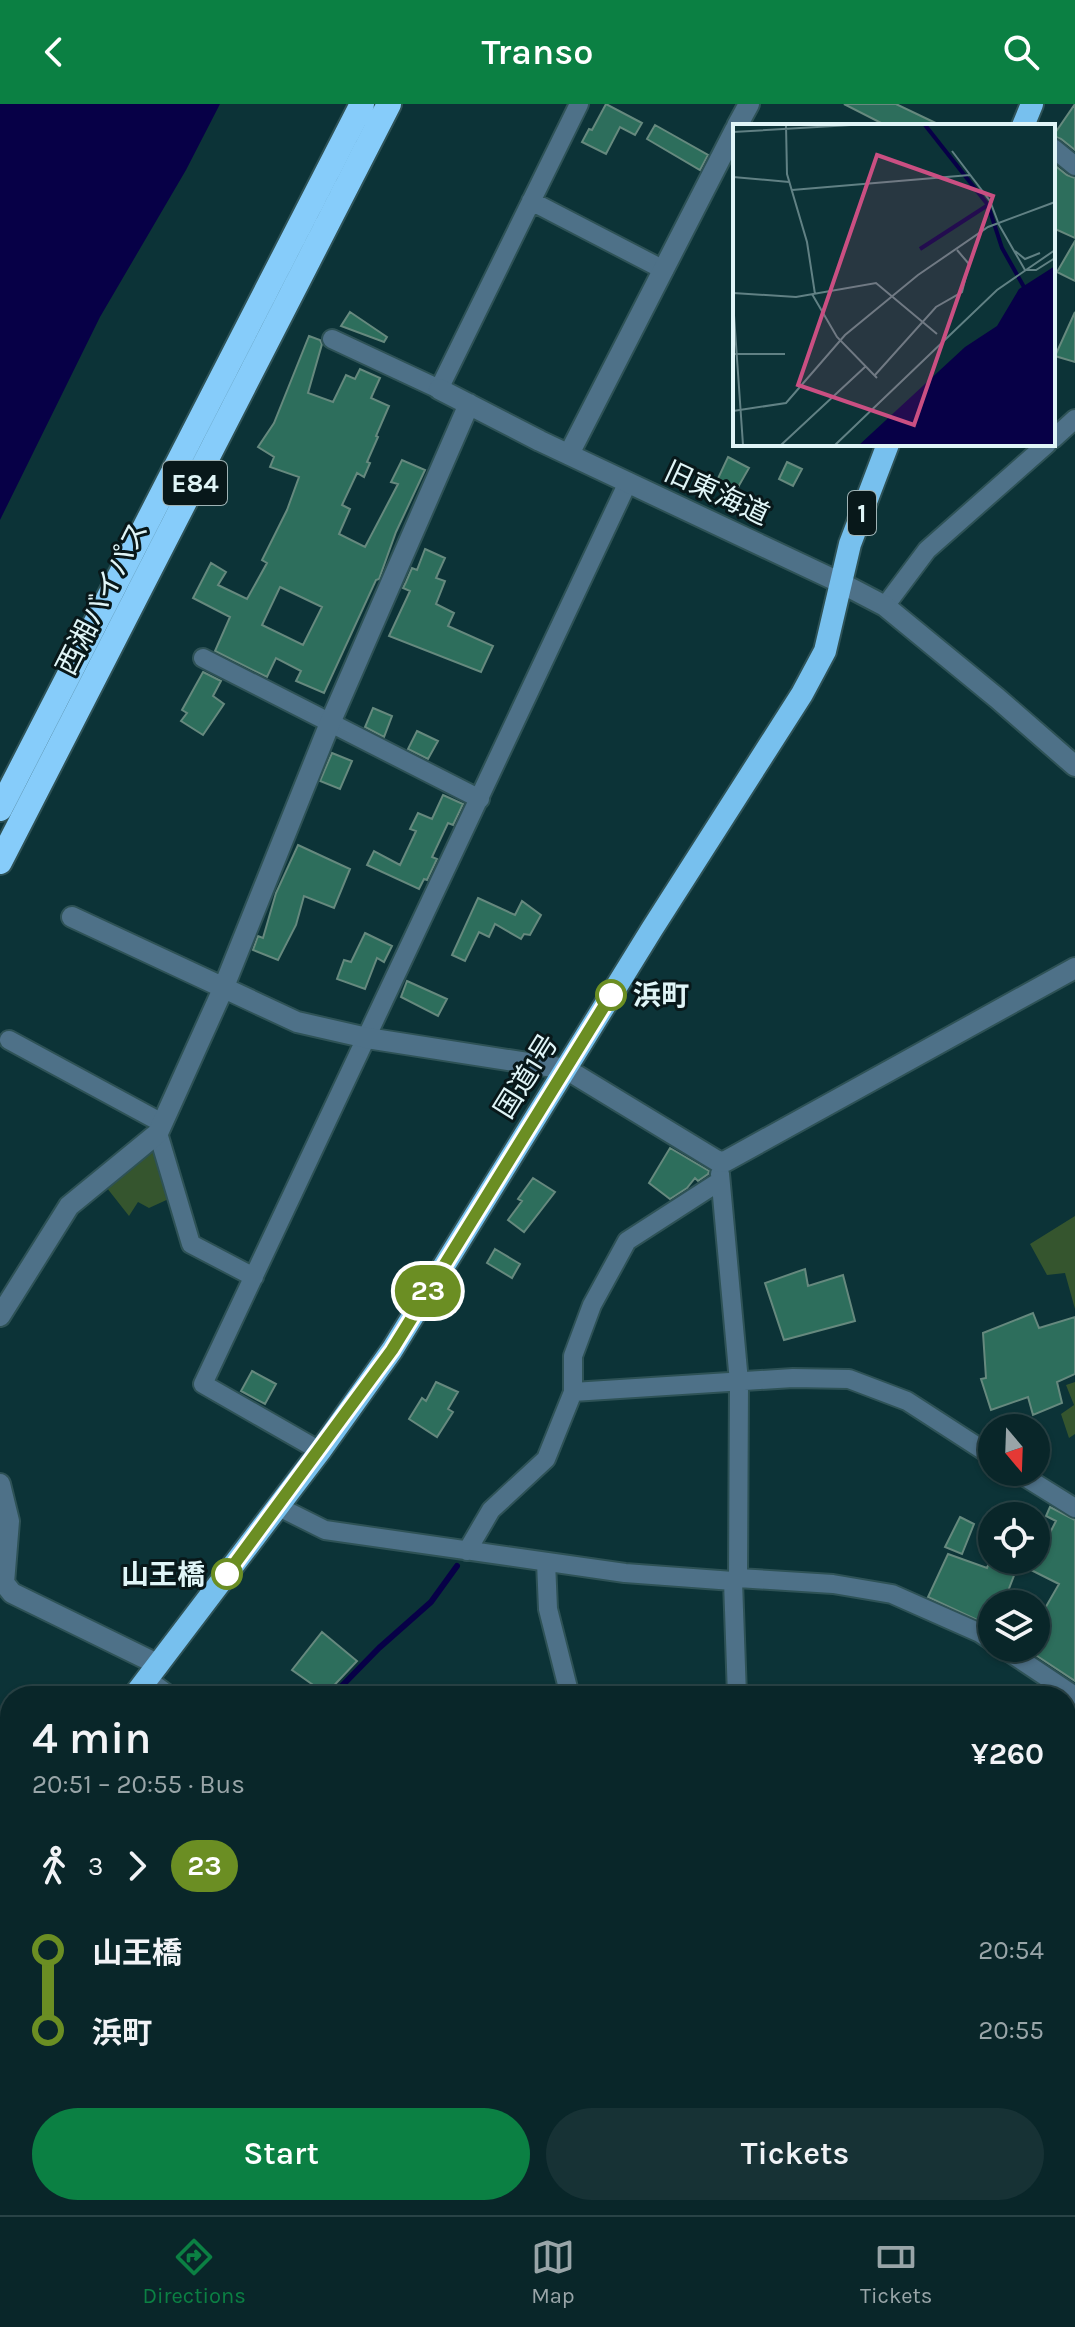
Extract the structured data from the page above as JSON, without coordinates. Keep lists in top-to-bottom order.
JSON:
{
  "streets": {
    "highway": [
      "E84",
      "1",
      "西湘バイパス",
      "国道1号"
    ],
    "street": ["旧東海道"]
  },
  "crossings": [
    ["旧東海道", "国道1号"]
  ],
  "places": ["浜町", "山王橋"],
  "lines": ["bus line 23"],
  "north": "bottom",
  "page": {
    "header": "Transo",
    "on_map": "23",
    "heading": ["4 min", "20:51 – 20:55 · Bus", "¥260"],
    "legs": ["3", "23"],
    "list": [
      {
        "name": "山王橋",
        "value": "20:54"
      },
      {
        "name": "浜町",
        "value": "20:55"
      }
    ],
    "buttons": ["Start", "Tickets"],
    "tabs": ["Directions", "Map", "Tickets"]
  }
}
